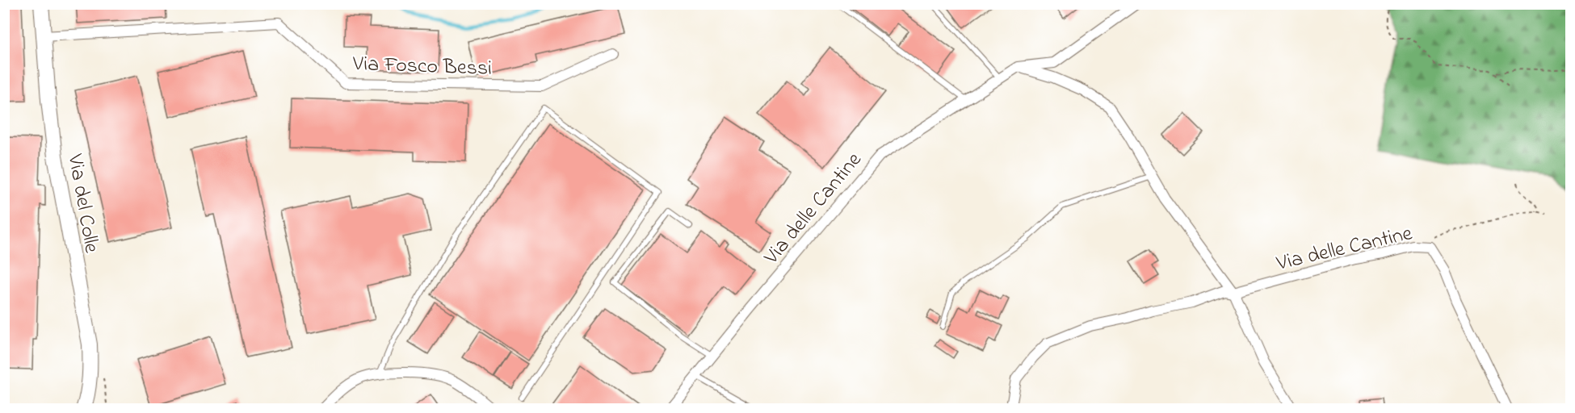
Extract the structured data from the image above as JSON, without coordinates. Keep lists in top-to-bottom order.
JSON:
{
  "streets": {
    "main road": ["Via del Colle"],
    "street": ["Via Fosco Bessi", "Via delle Cantine"]
  },
  "crossings": [
    ["Via Fosco Bessi", "Via del Colle"]
  ]
}
